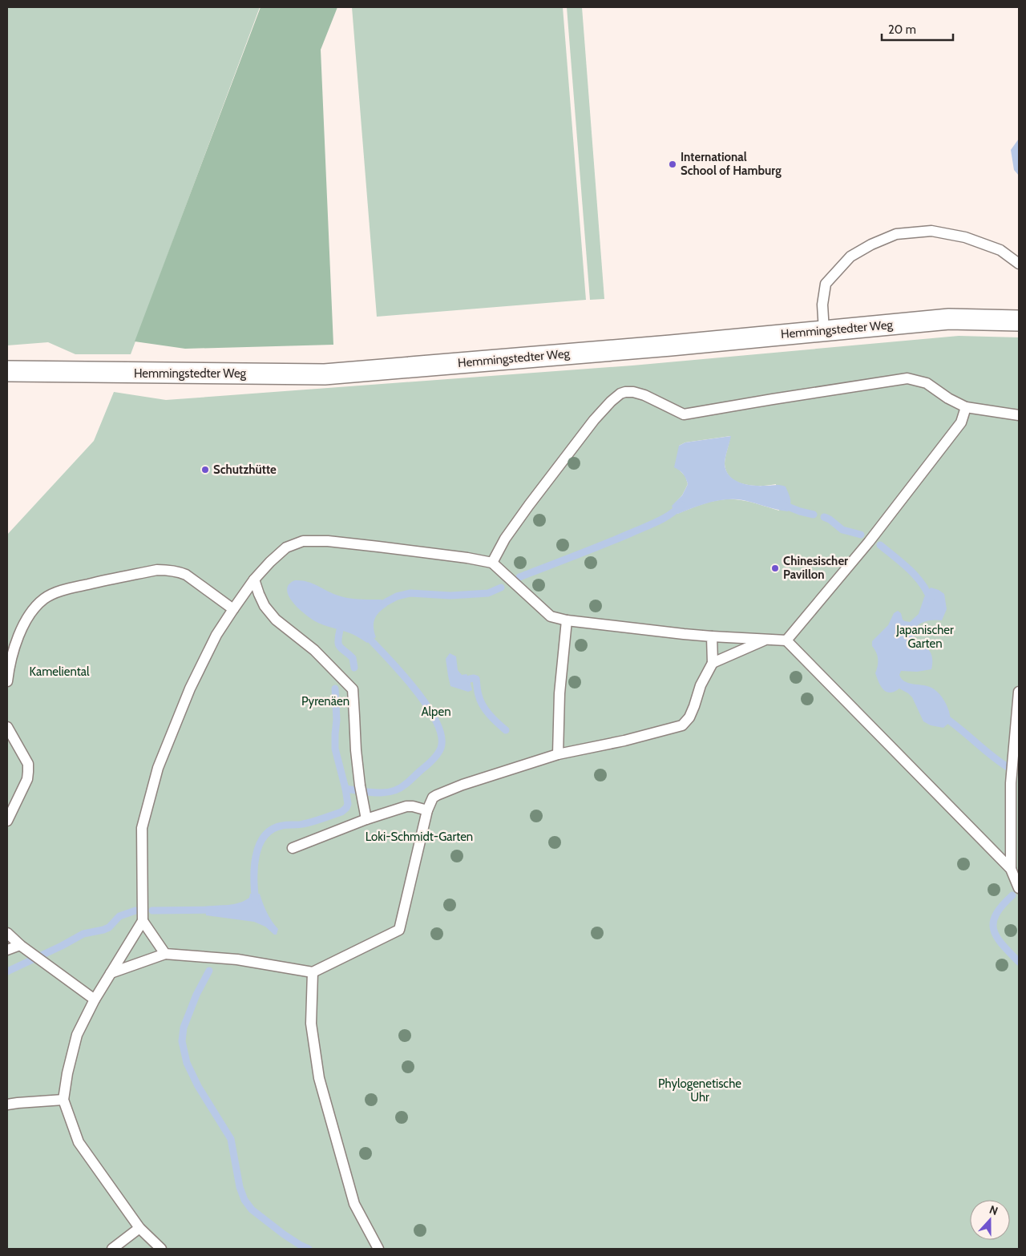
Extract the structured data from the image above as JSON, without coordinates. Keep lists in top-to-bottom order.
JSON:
{
  "streets": {
    "street": ["Hemmingstedter Weg"]
  },
  "parks": [
    "Japanischer Garten",
    "Kameliental",
    "Pyrenäen",
    "Alpen",
    "Loki-Schmidt-Garten",
    "Phylogenetische Uhr"
  ],
  "places": ["International School of Hamburg", "Schutzhütte", "Chinesischer Pavillon"],
  "scale_bar": "20 m",
  "north": "top"
}
